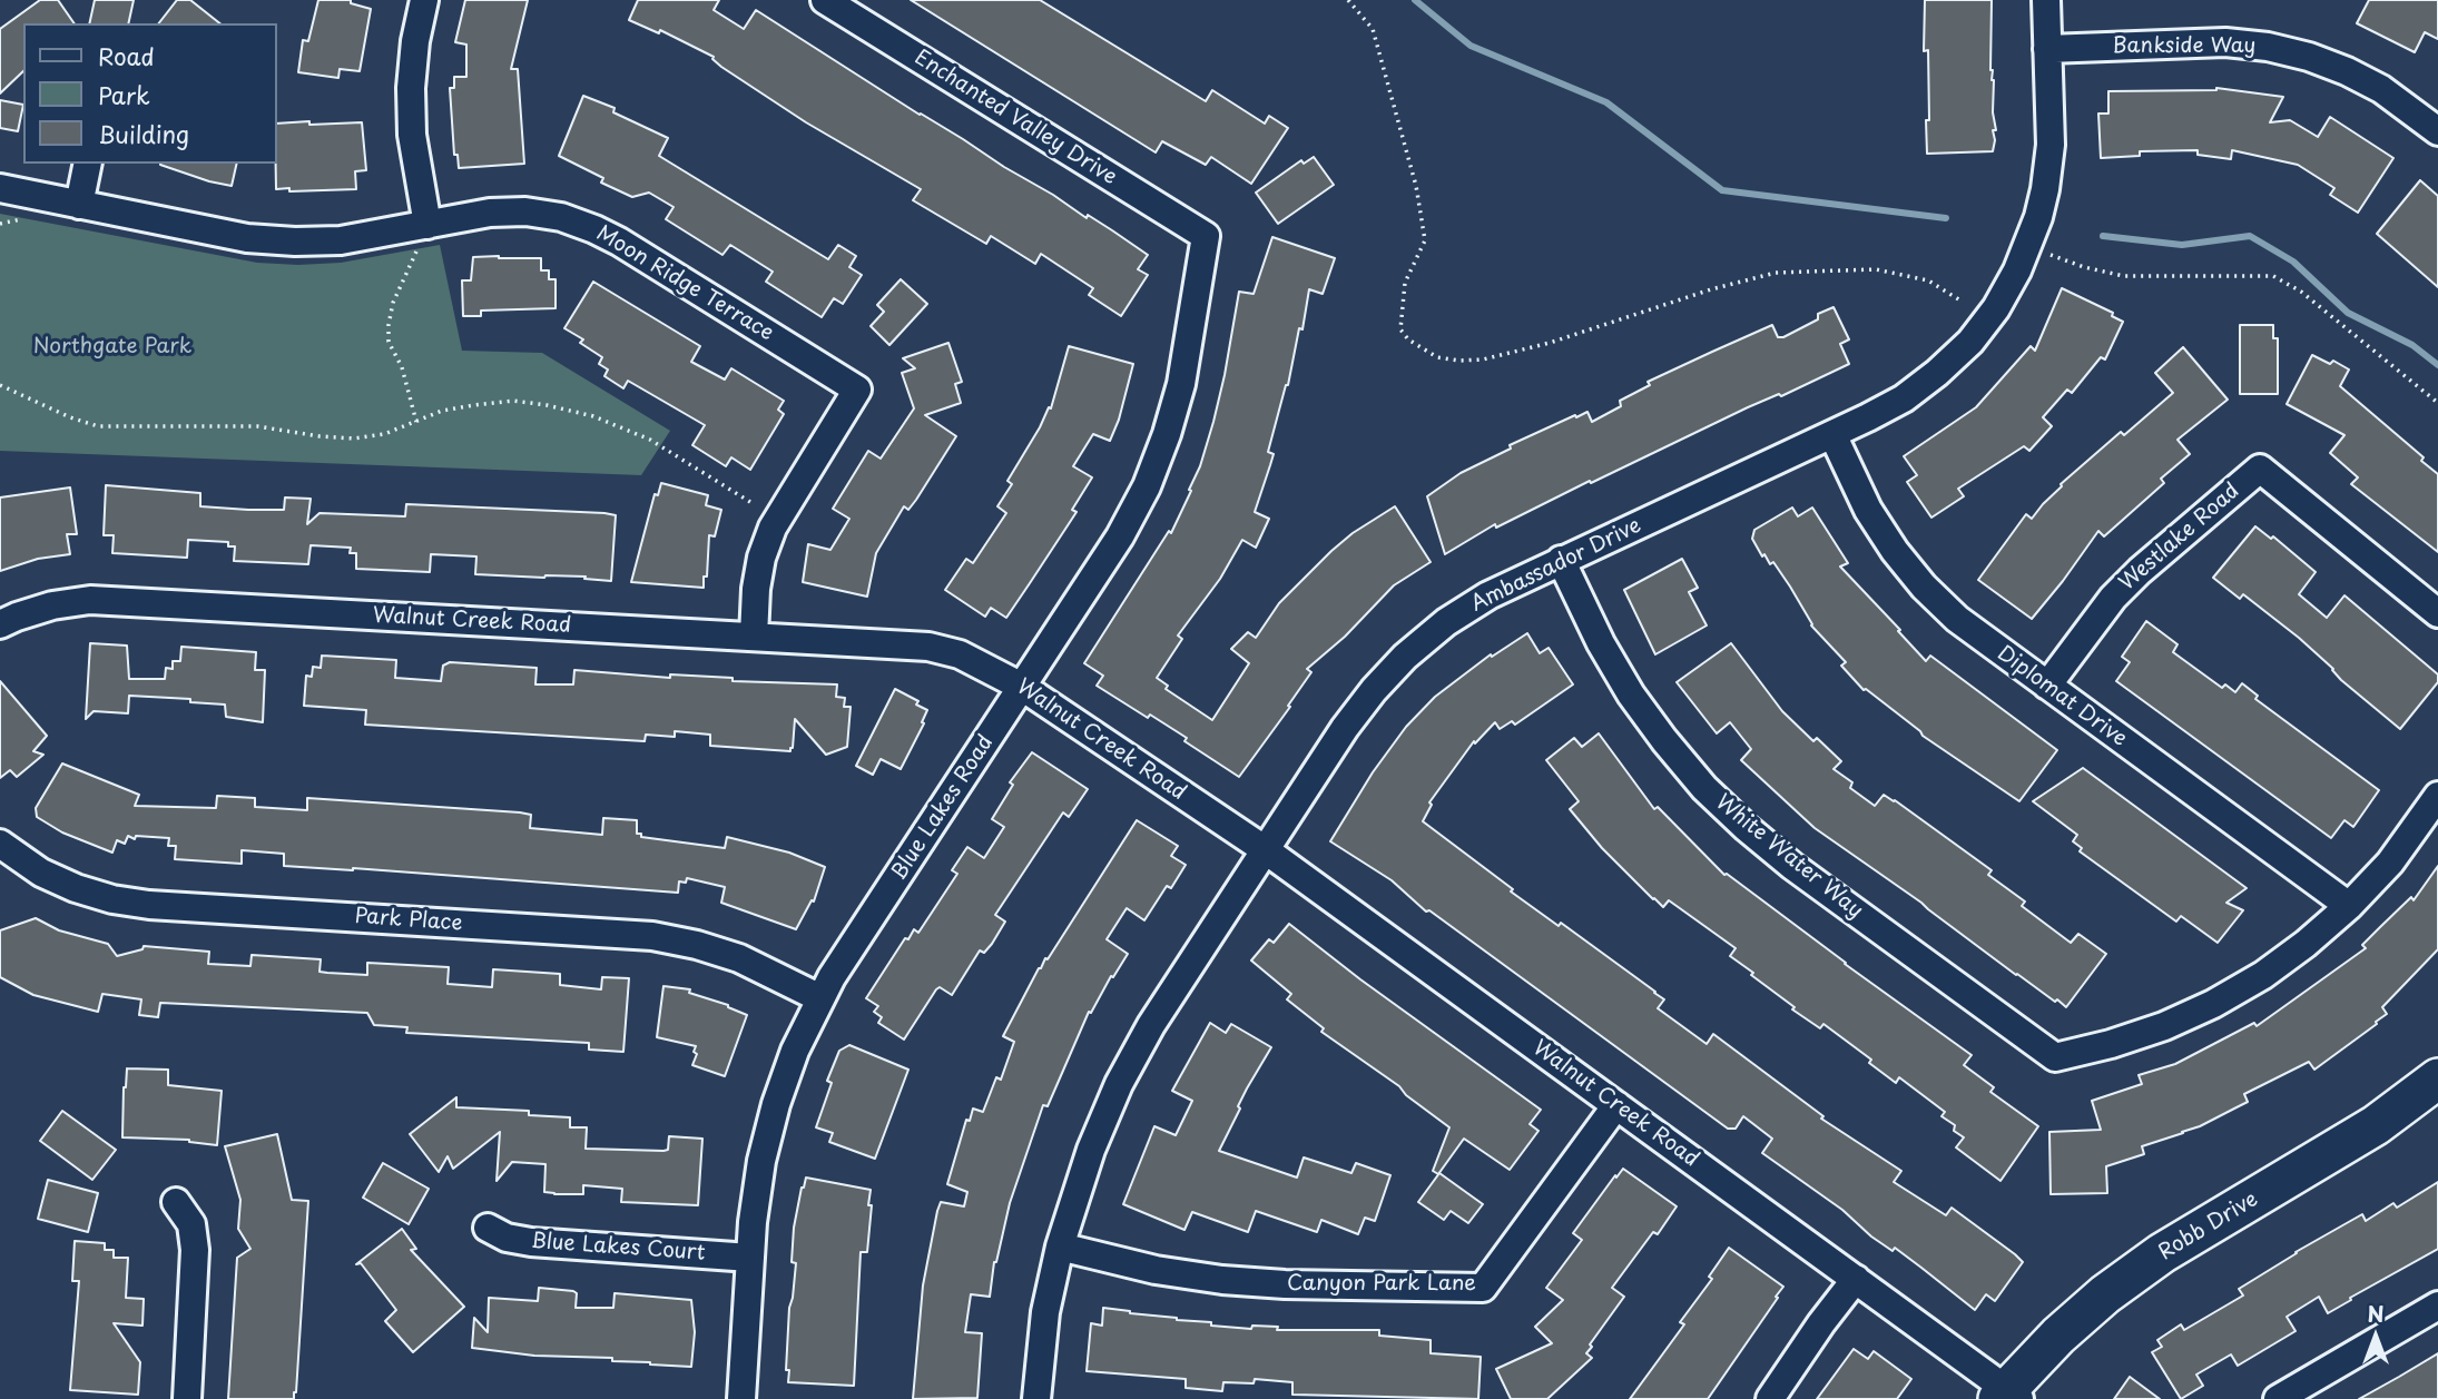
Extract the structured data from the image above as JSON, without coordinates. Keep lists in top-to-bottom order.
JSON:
{
  "streets": {
    "main road": ["Robb Drive"],
    "street": [
      "Bankside Way",
      "Enchanted Valley Drive",
      "Moon Ridge Terrace",
      "Westlake Road",
      "Ambassador Drive",
      "Walnut Creek Road",
      "Diplomat Drive",
      "Blue Lakes Road",
      "White Water Way",
      "Park Place",
      "Blue Lakes Court",
      "Canyon Park Lane"
    ]
  },
  "crossings": [
    ["Bankside Way", "Ambassador Drive"],
    ["Enchanted Valley Drive", "Blue Lakes Road"],
    ["Moon Ridge Terrace", "Walnut Creek Road"],
    ["Westlake Road", "Diplomat Drive"],
    ["Ambassador Drive", "Walnut Creek Road"],
    ["Ambassador Drive", "Diplomat Drive"],
    ["Ambassador Drive", "White Water Way"],
    ["Ambassador Drive", "Canyon Park Lane"],
    ["Walnut Creek Road", "Blue Lakes Road"],
    ["Walnut Creek Road", "Robb Drive"],
    ["Walnut Creek Road", "Canyon Park Lane"],
    ["Diplomat Drive", "White Water Way"],
    ["Blue Lakes Road", "Park Place"],
    ["Blue Lakes Road", "Blue Lakes Court"]
  ],
  "parks": ["Northgate Park"],
  "legend": ["Road", "Park", "Building"],
  "north": "top"
}
